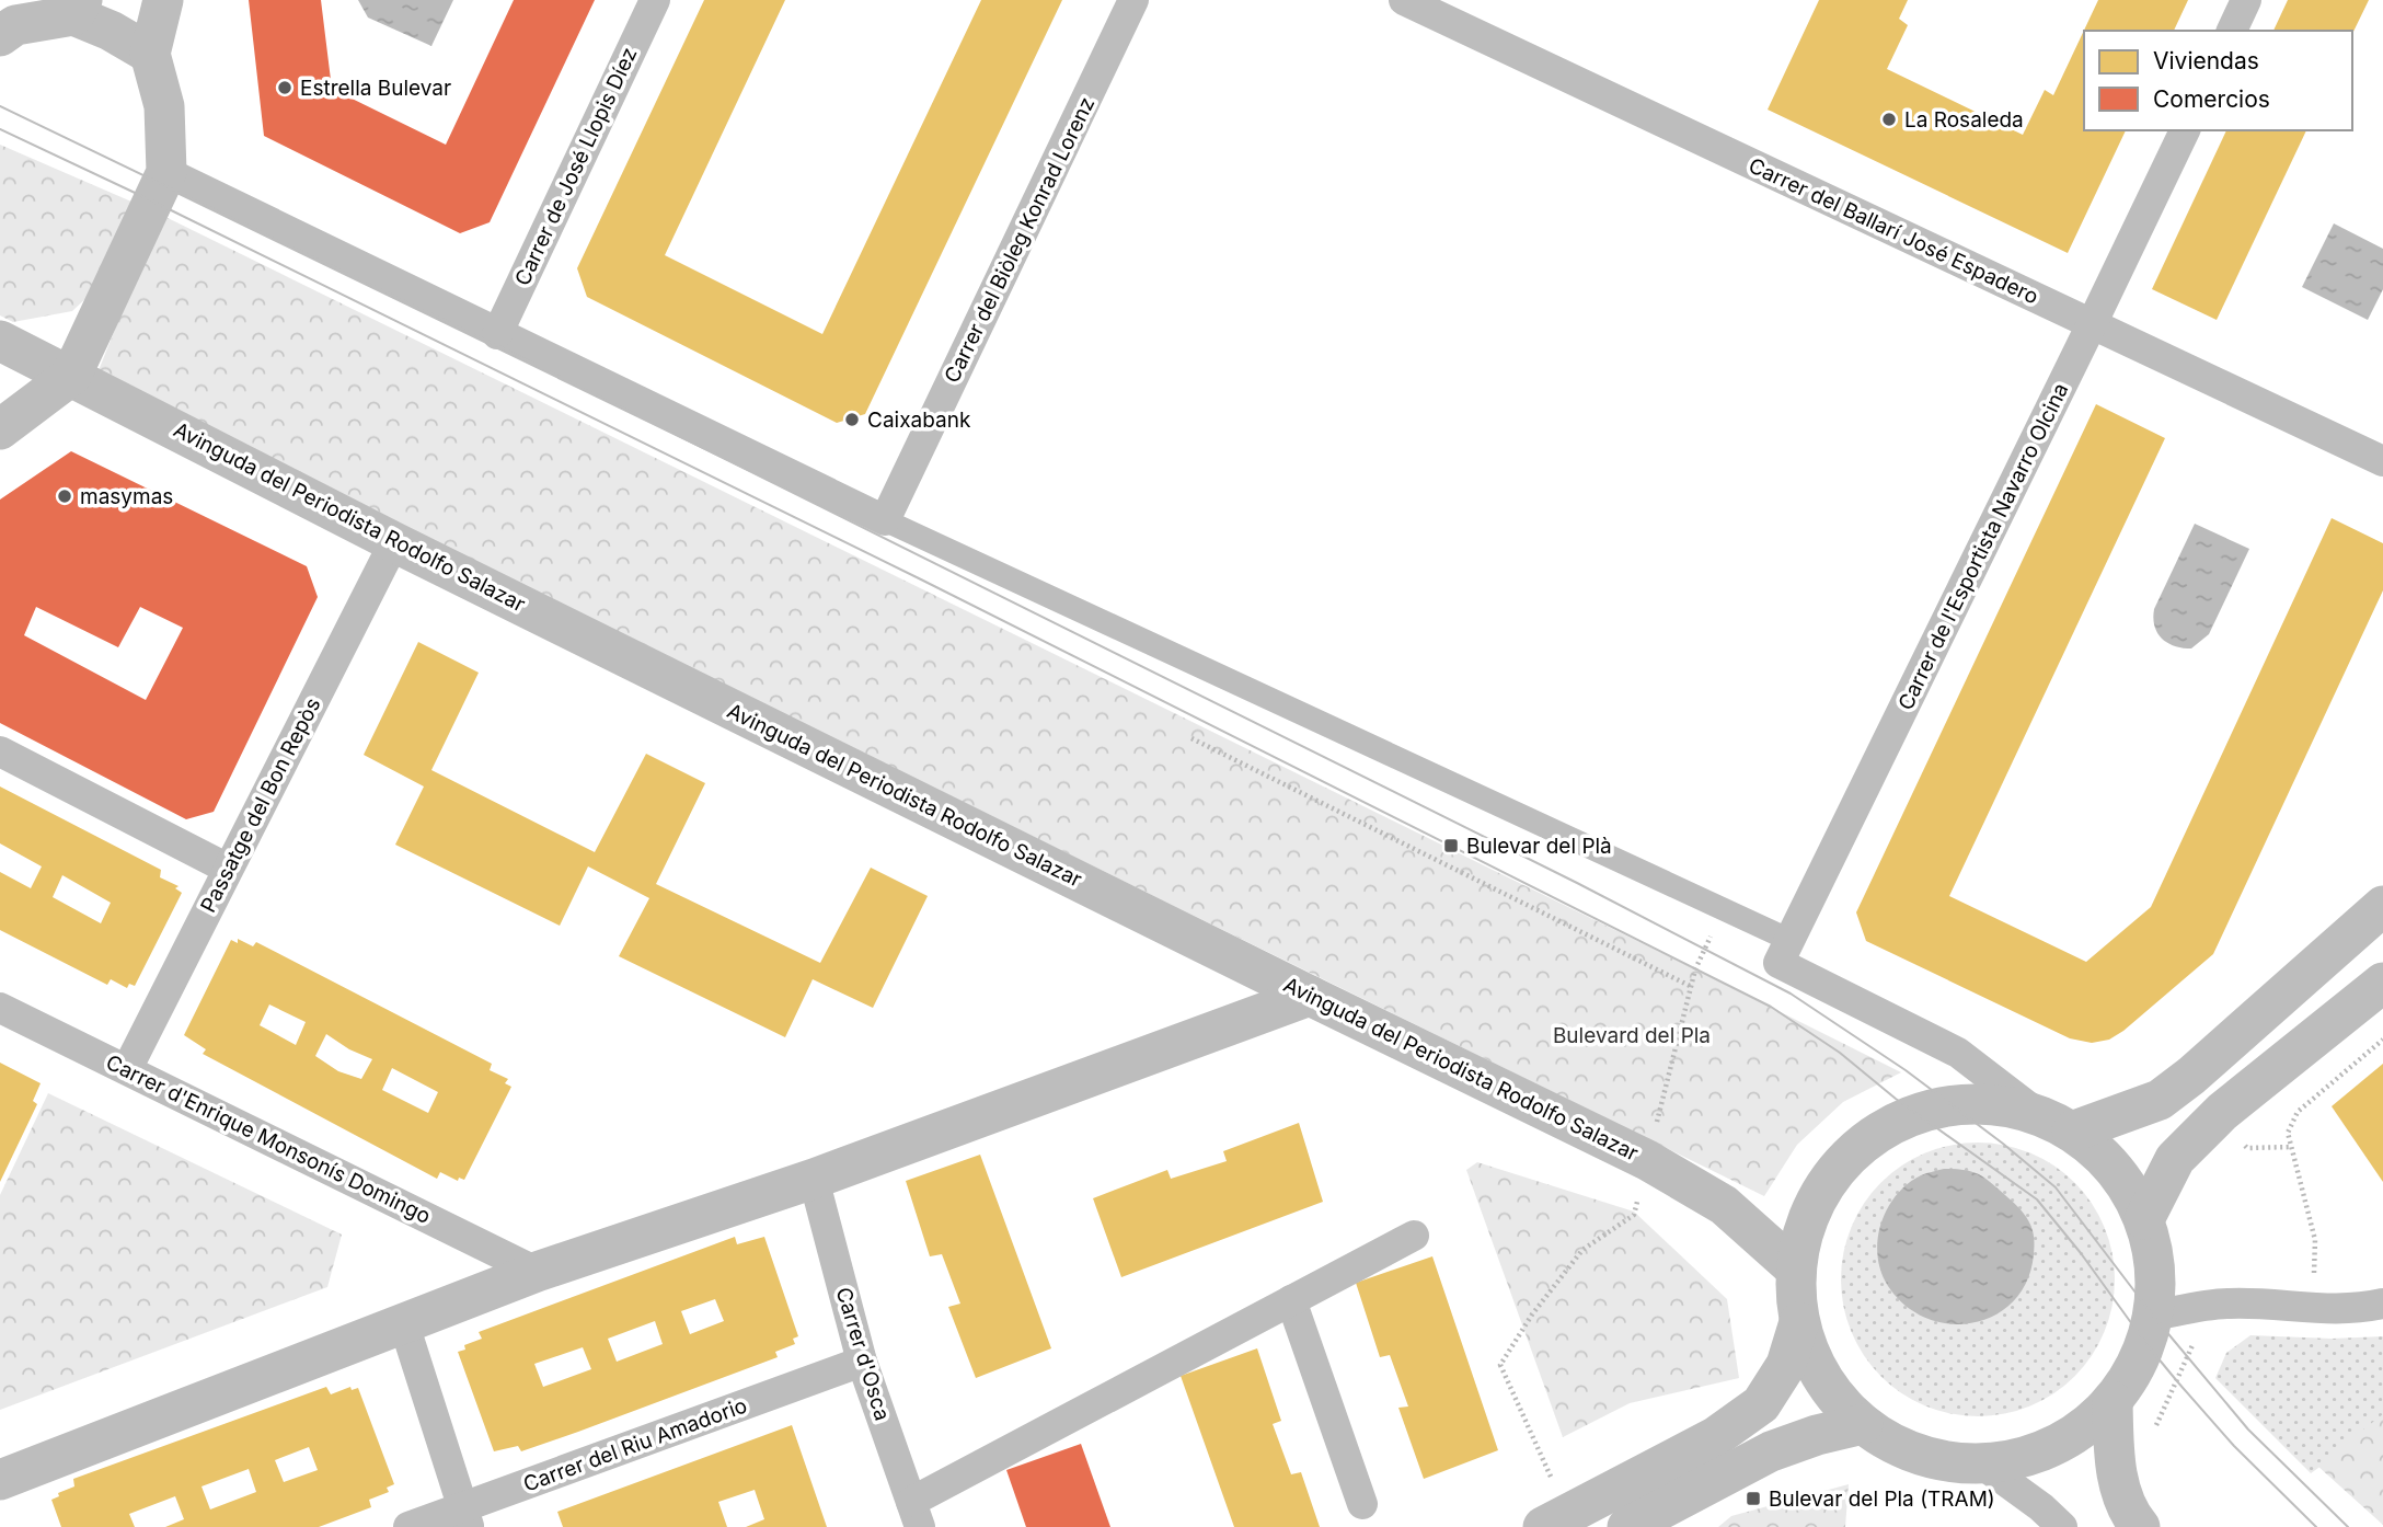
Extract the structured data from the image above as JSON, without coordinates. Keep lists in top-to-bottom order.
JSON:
{
  "streets": {
    "street": [
      "Carrer de José Llopis Díez",
      "Carrer del Ballarí José Espadero",
      "Carrer del Biòleg Konrad Lorenz",
      "Avinguda del Periodista Rodolfo Salazar",
      "Carrer de l'Esportista Navarro Olcina",
      "Passatge del Bon Repòs",
      "Carrer d'Enrique Monsonís Domingo",
      "Carrer d'Osca",
      "Carrer del Riu Amadorio"
    ]
  },
  "crossings": [
    ["Carrer del Ballarí José Espadero", "Carrer de l'Esportista Navarro Olcina"],
    ["Avinguda del Periodista Rodolfo Salazar", "Passatge del Bon Repòs"],
    ["Passatge del Bon Repòs", "Carrer d'Enrique Monsonís Domingo"],
    ["Carrer d'Osca", "Carrer del Riu Amadorio"]
  ],
  "parks": ["Bulevard del Pla"],
  "places": {
    "other": [
      "Estrella Bulevar",
      "La Rosaleda",
      "Caixabank",
      "masymas"
    ],
    "transit": ["Bulevar del Plà", "Bulevar del Pla (TRAM)"]
  },
  "legend": ["Viviendas", "Comercios"]
}
